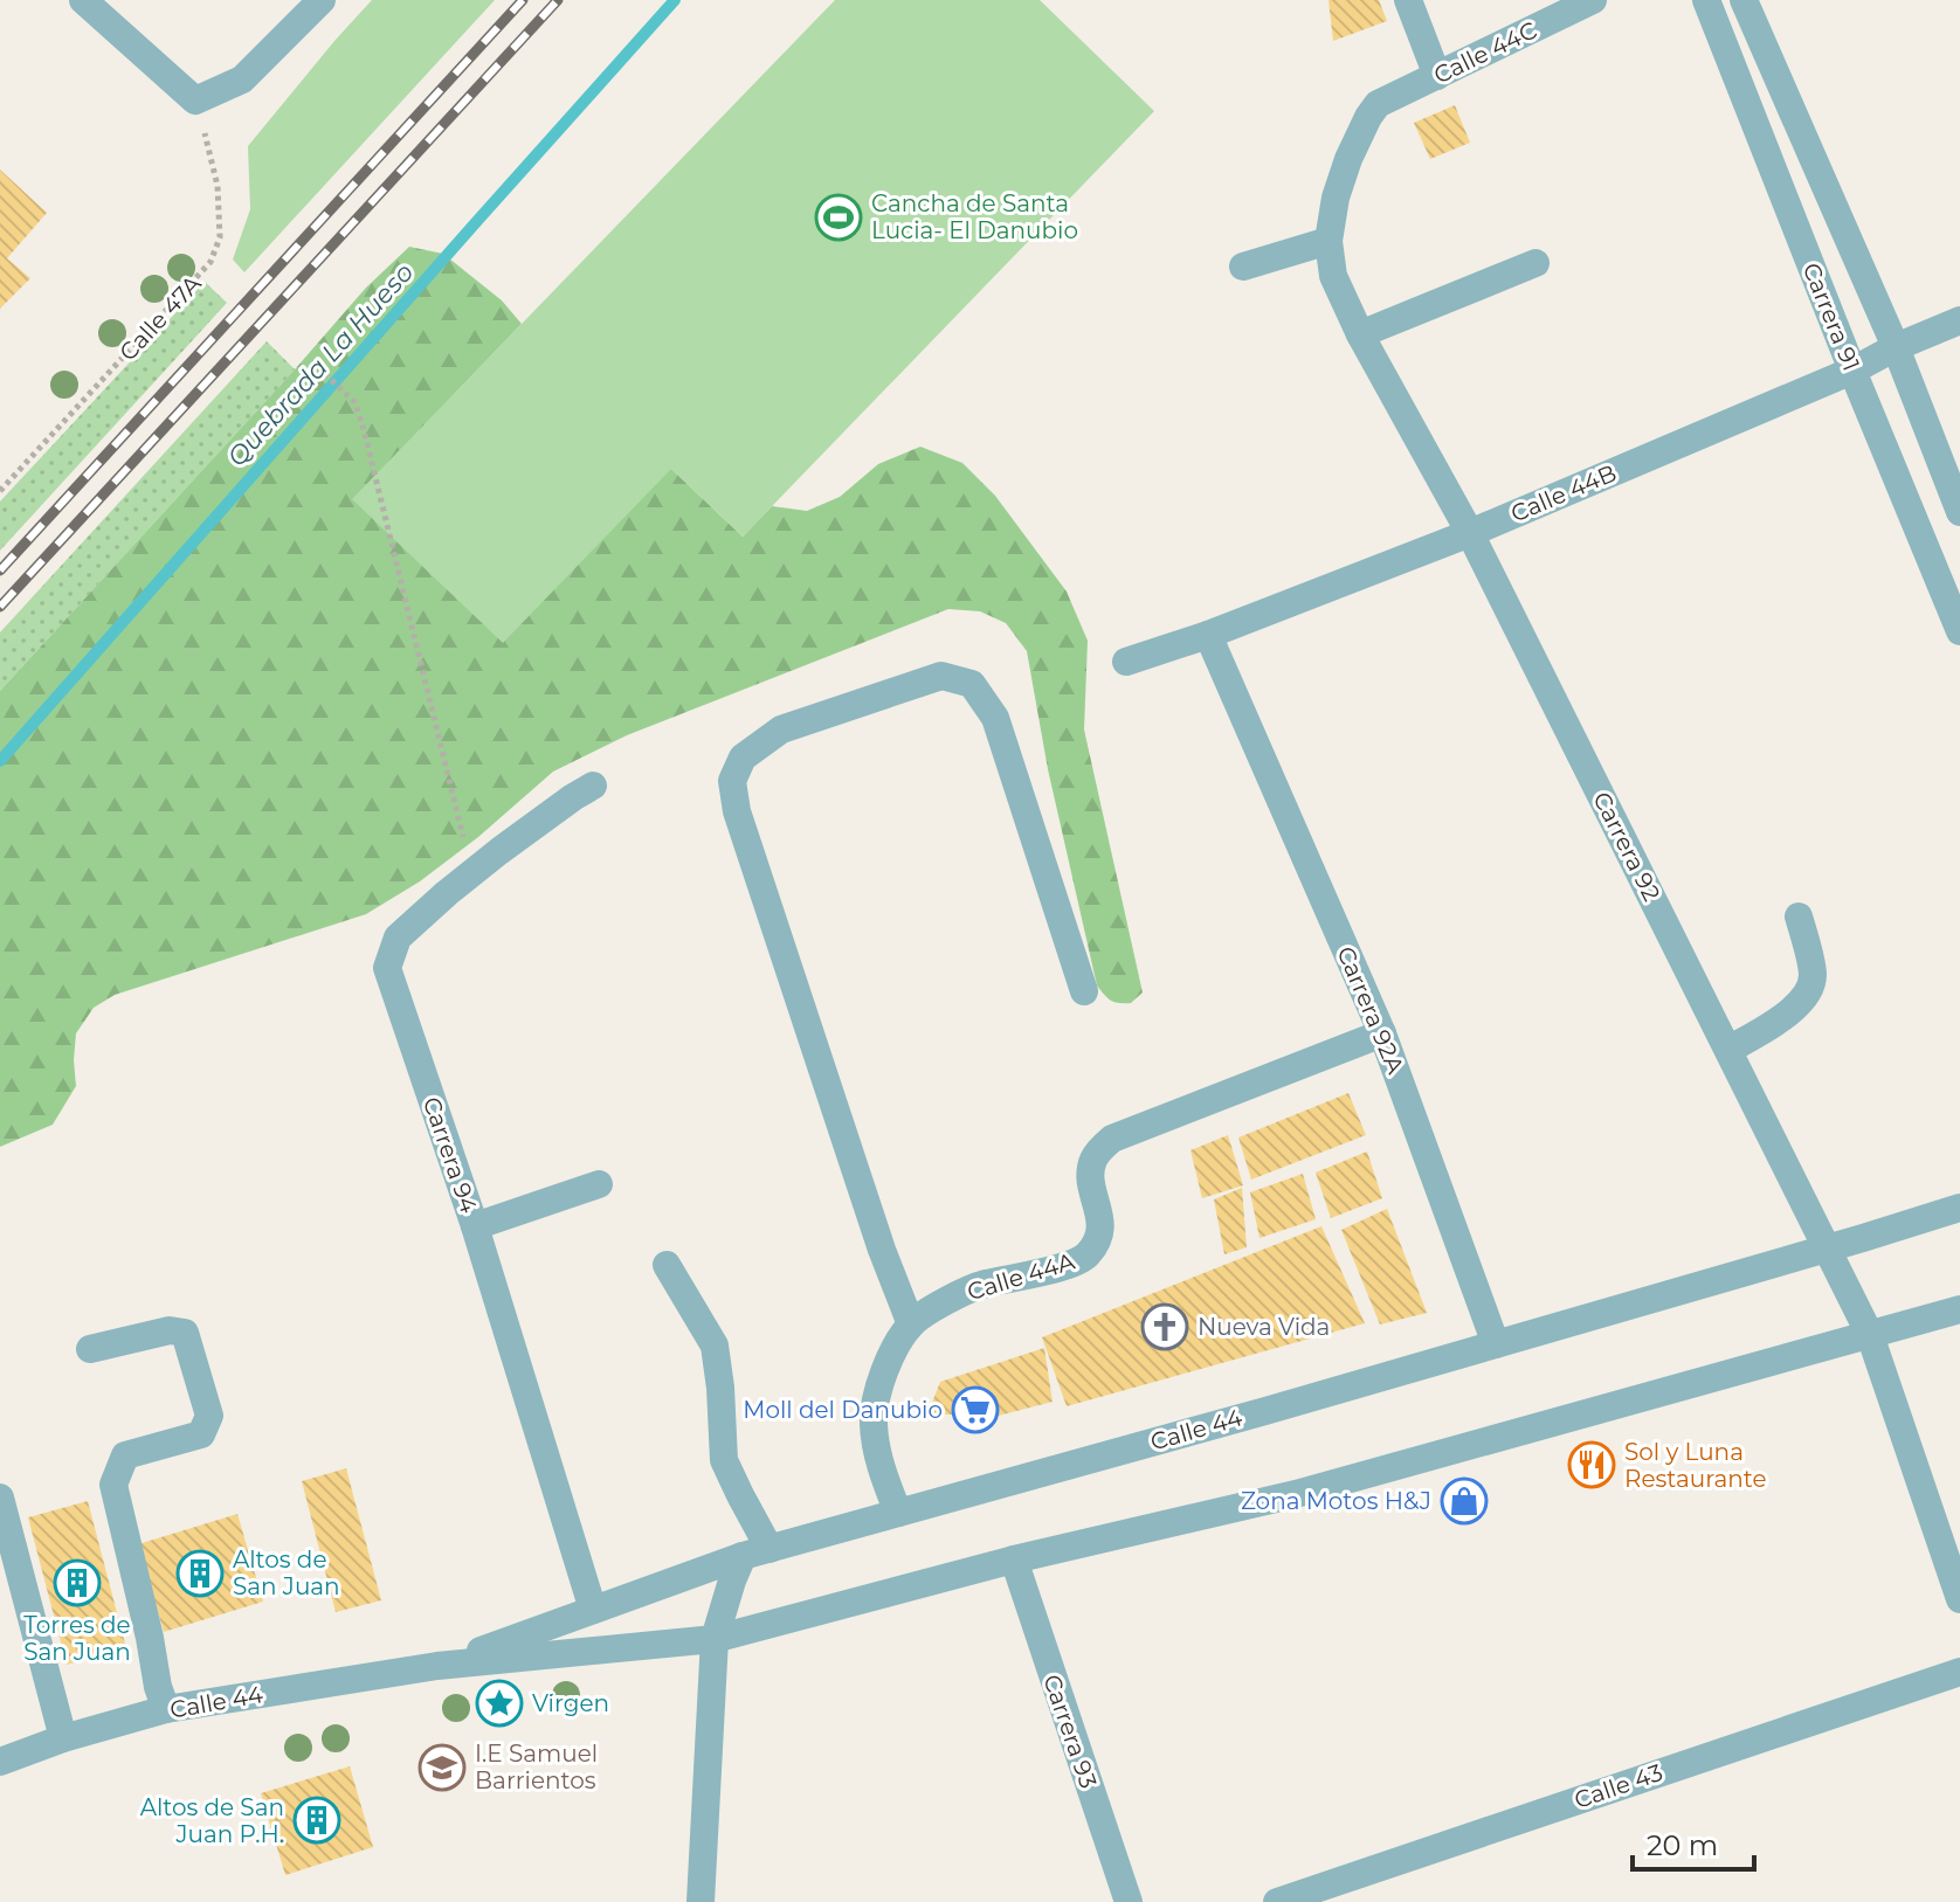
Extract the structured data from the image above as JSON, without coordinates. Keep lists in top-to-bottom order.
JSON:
{
  "streets": {
    "street": [
      "Calle 44C",
      "Carrera 91",
      "Calle 44B",
      "Carrera 92",
      "Carrera 92A",
      "Carrera 94",
      "Calle 44A",
      "Calle 44",
      "Carrera 93",
      "Calle 43"
    ],
    "path": ["Calle 47A"]
  },
  "crossings": [
    ["Calle 44C", "Carrera 92"],
    ["Carrera 91", "Calle 44B"],
    ["Calle 44B", "Carrera 92"],
    ["Calle 44B", "Carrera 92A"],
    ["Carrera 92", "Calle 44"],
    ["Carrera 92A", "Calle 44A"],
    ["Carrera 92A", "Calle 44"],
    ["Carrera 94", "Calle 44"],
    ["Calle 44A", "Calle 44"],
    ["Calle 44", "Carrera 93"]
  ],
  "water": ["Quebrada La Hueso"],
  "places": {
    "sports": ["Cancha de Santa Lucia- El Danubio"],
    "church": ["Nueva Vida"],
    "supermarket": ["Moll del Danubio"],
    "restaurant": ["Sol y Luna Restaurante"],
    "shop": ["Zona Motos H&J"],
    "building": ["Altos de San Juan", "Torres de San Juan", "Altos de San Juan P.H."],
    "place": ["Virgen"],
    "school or university": ["I.E Samuel Barrientos"]
  },
  "scale_bar": "20 m"
}
